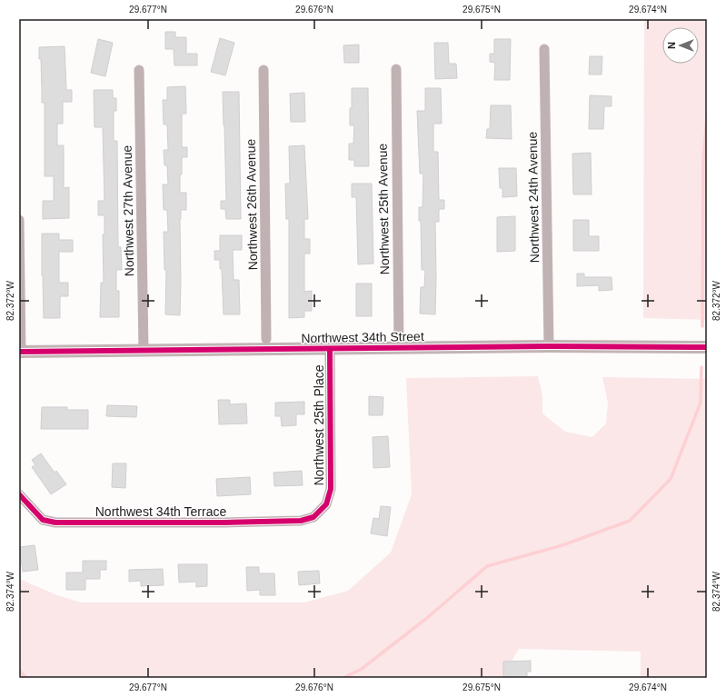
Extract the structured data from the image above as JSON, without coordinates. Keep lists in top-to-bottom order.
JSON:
{
  "streets": {
    "main road": ["Northwest 34th Street"],
    "street": [
      "Northwest 24th Avenue",
      "Northwest 26th Avenue",
      "Northwest 25th Avenue",
      "Northwest 27th Avenue",
      "Northwest 25th Place",
      "Northwest 34th Terrace"
    ]
  },
  "crossings": [
    ["Northwest 24th Avenue", "Northwest 34th Street"],
    ["Northwest 25th Avenue", "Northwest 34th Street"],
    ["Northwest 27th Avenue", "Northwest 34th Street"],
    ["Northwest 34th Street", "Northwest 25th Place"],
    ["Northwest 25th Place", "Northwest 34th Terrace"]
  ],
  "north": "left",
  "coordinates": [
    "29.677°N",
    "29.676°N",
    "29.675°N",
    "29.674°N",
    "82.372°W",
    "82.374°W"
  ]
}
